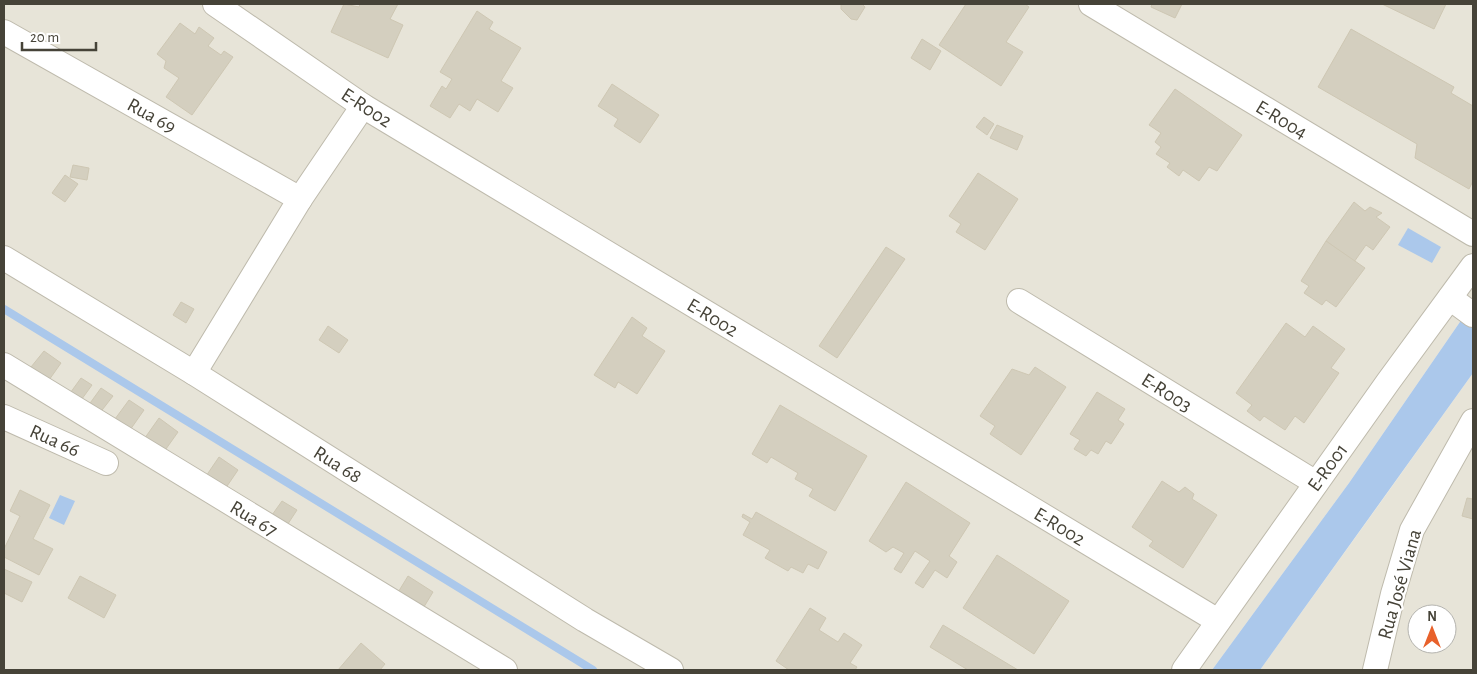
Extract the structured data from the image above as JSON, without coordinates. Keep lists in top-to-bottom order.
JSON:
{
  "streets": {
    "street": [
      "E-R002",
      "Rua 69",
      "E-R004",
      "E-R003",
      "Rua 66",
      "Rua 68",
      "E-R001",
      "Rua 67",
      "Rua José Viana"
    ]
  },
  "crossings": [
    ["E-R002", "E-R001"],
    ["E-R003", "E-R001"]
  ],
  "scale_bar": "20 m",
  "north": "top"
}
